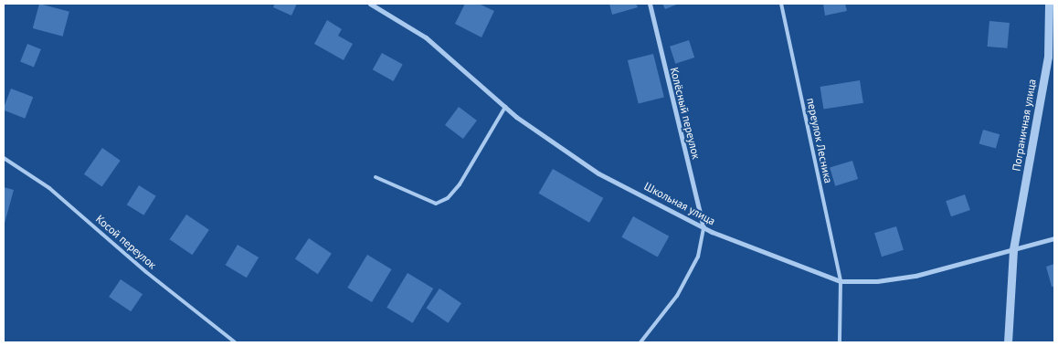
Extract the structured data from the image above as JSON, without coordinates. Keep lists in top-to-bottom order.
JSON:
{
  "streets": {
    "street": ["Колёсный переулок", "Пограничная улица", "Школьная улица"],
    "lane": ["переулок Лесника", "Косой переулок"]
  },
  "crossings": [
    ["Колёсный переулок", "Школьная улица"],
    ["Пограничная улица", "Школьная улица"],
    ["переулок Лесника", "Школьная улица"]
  ]
}
